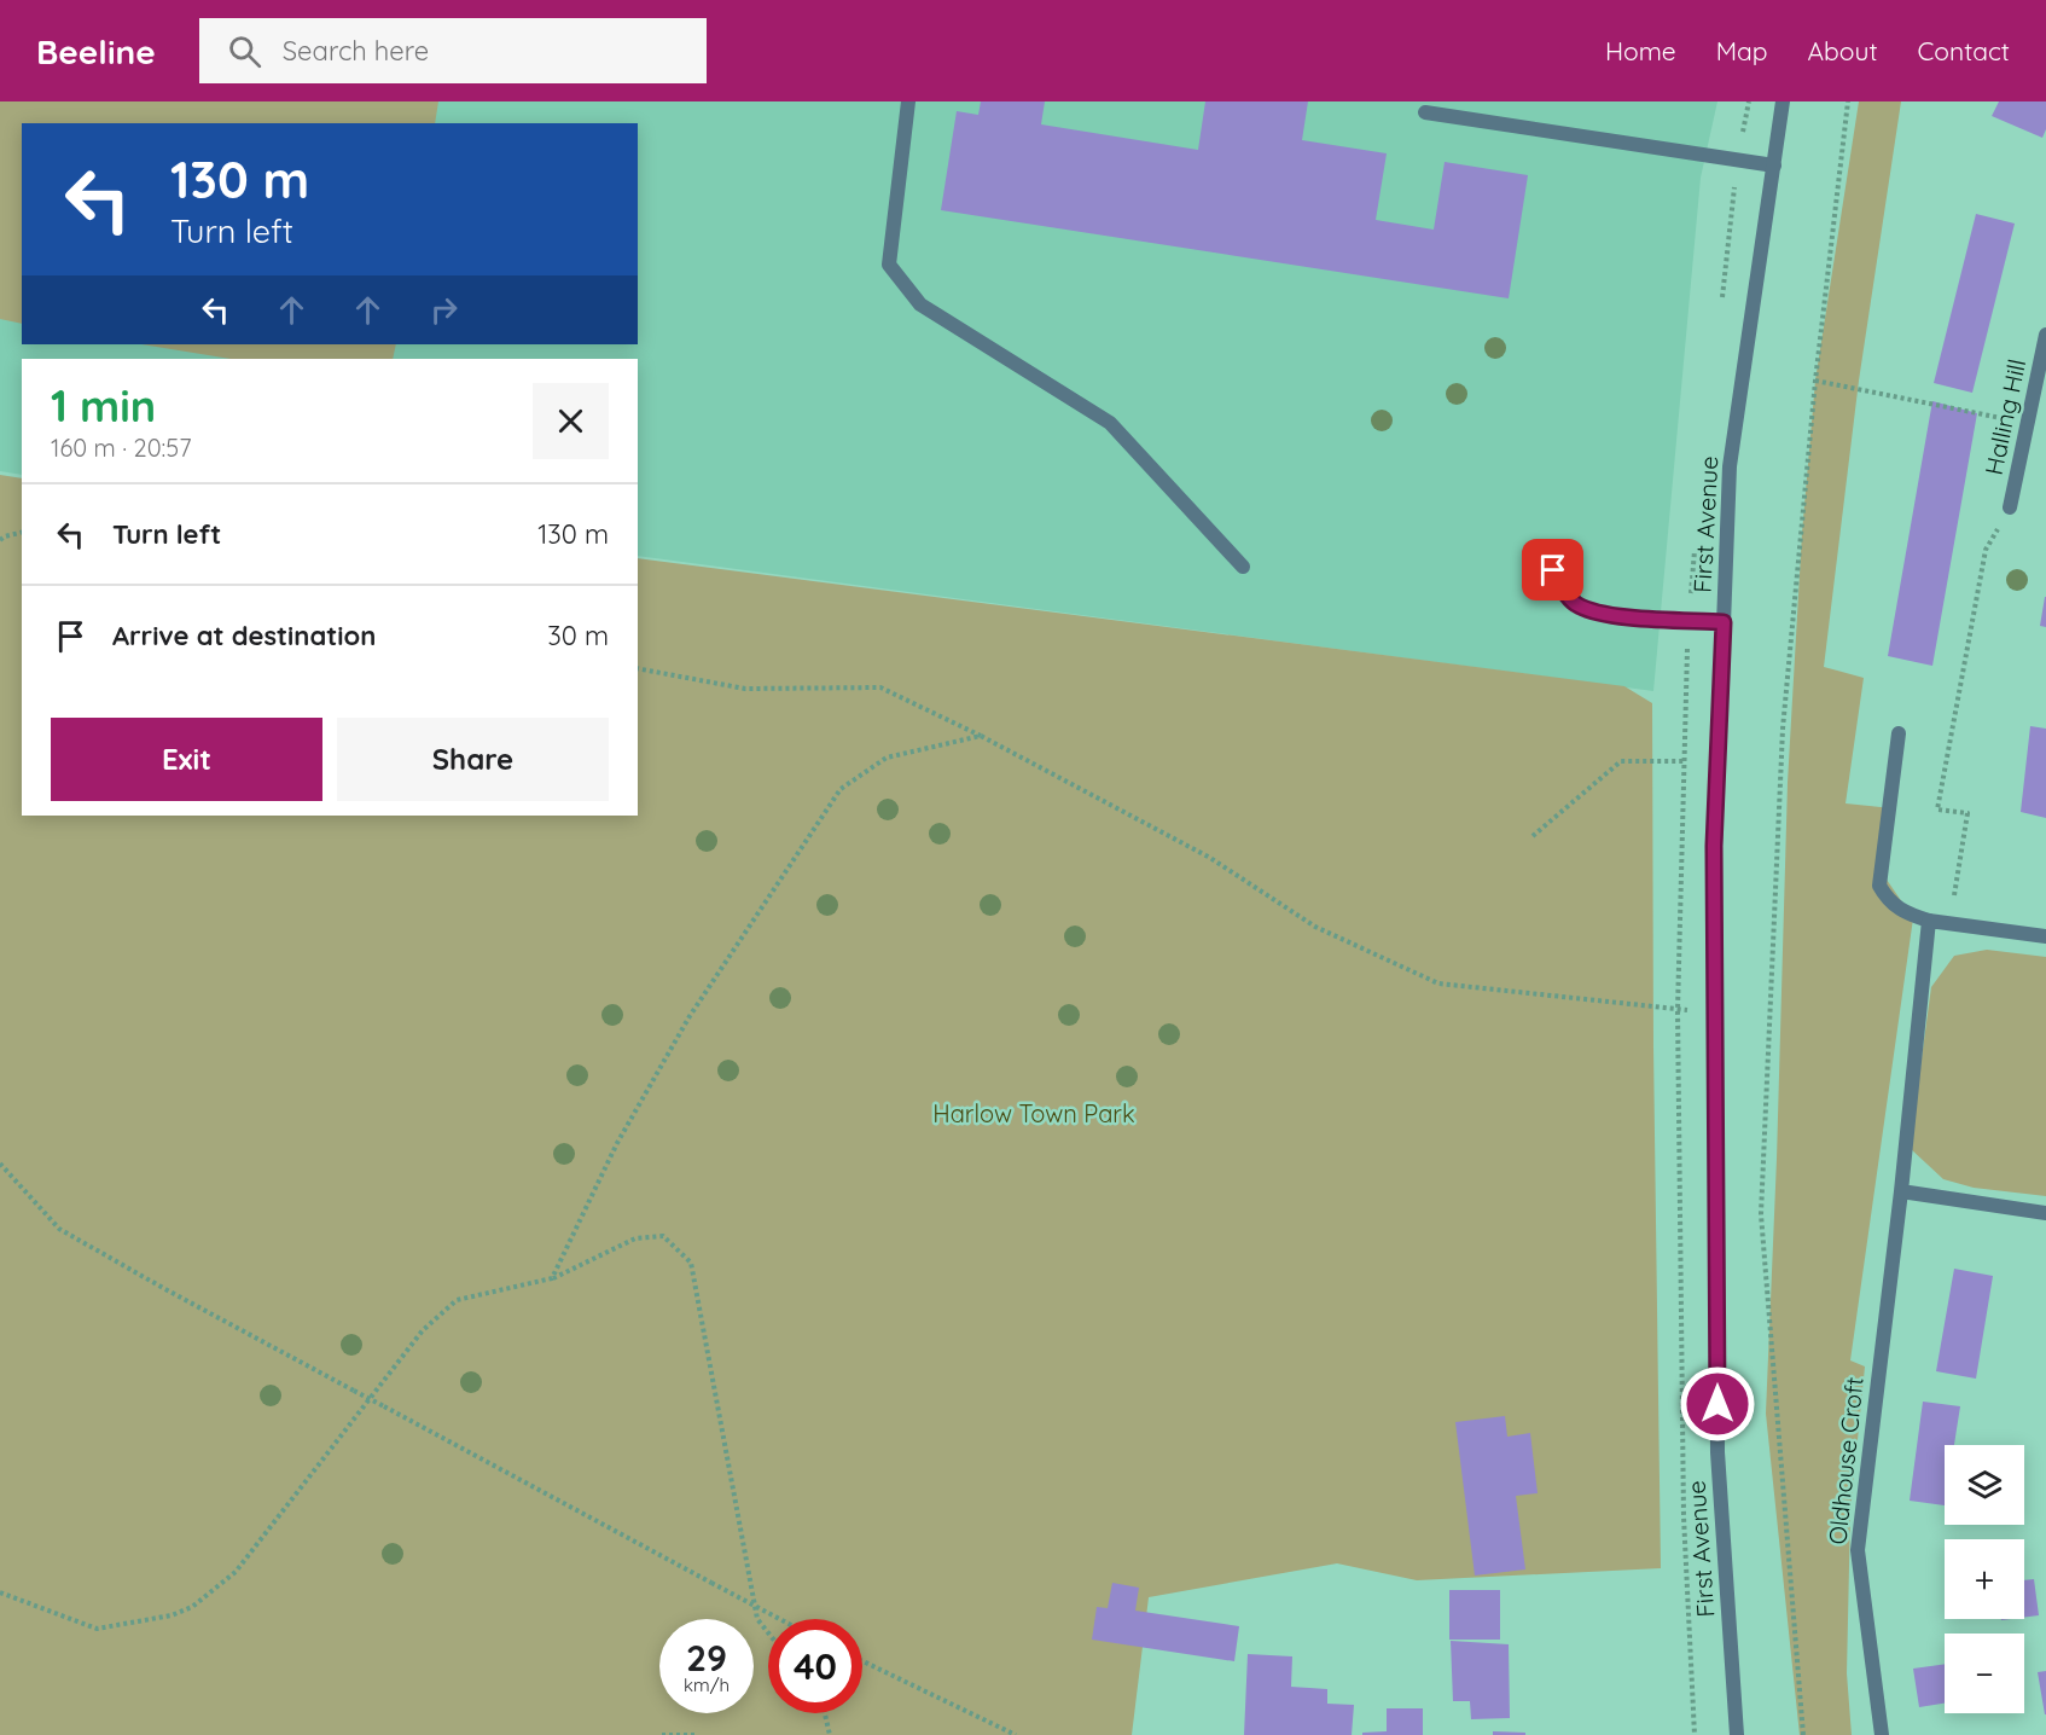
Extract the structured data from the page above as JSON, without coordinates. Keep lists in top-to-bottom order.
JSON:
{
  "streets": {
    "street": ["Halling Hill", "First Avenue", "Oldhouse Croft"]
  },
  "parks": ["Harlow Town Park"],
  "page": {
    "header": "Beeline",
    "search": "Search here",
    "nav": [
      "Home",
      "Map",
      "About",
      "Contact"
    ],
    "turn": ["130 m", "Turn left"],
    "heading": ["1 min", "160 m · 20:57"],
    "list": [
      {
        "name": "Turn left",
        "value": "130 m"
      },
      {
        "name": "Arrive at destination",
        "value": "30 m"
      }
    ],
    "buttons": ["Exit", "Share"],
    "map_buttons": ["+", "−"],
    "speed": "29 km/h",
    "limit": "40"
  }
}
